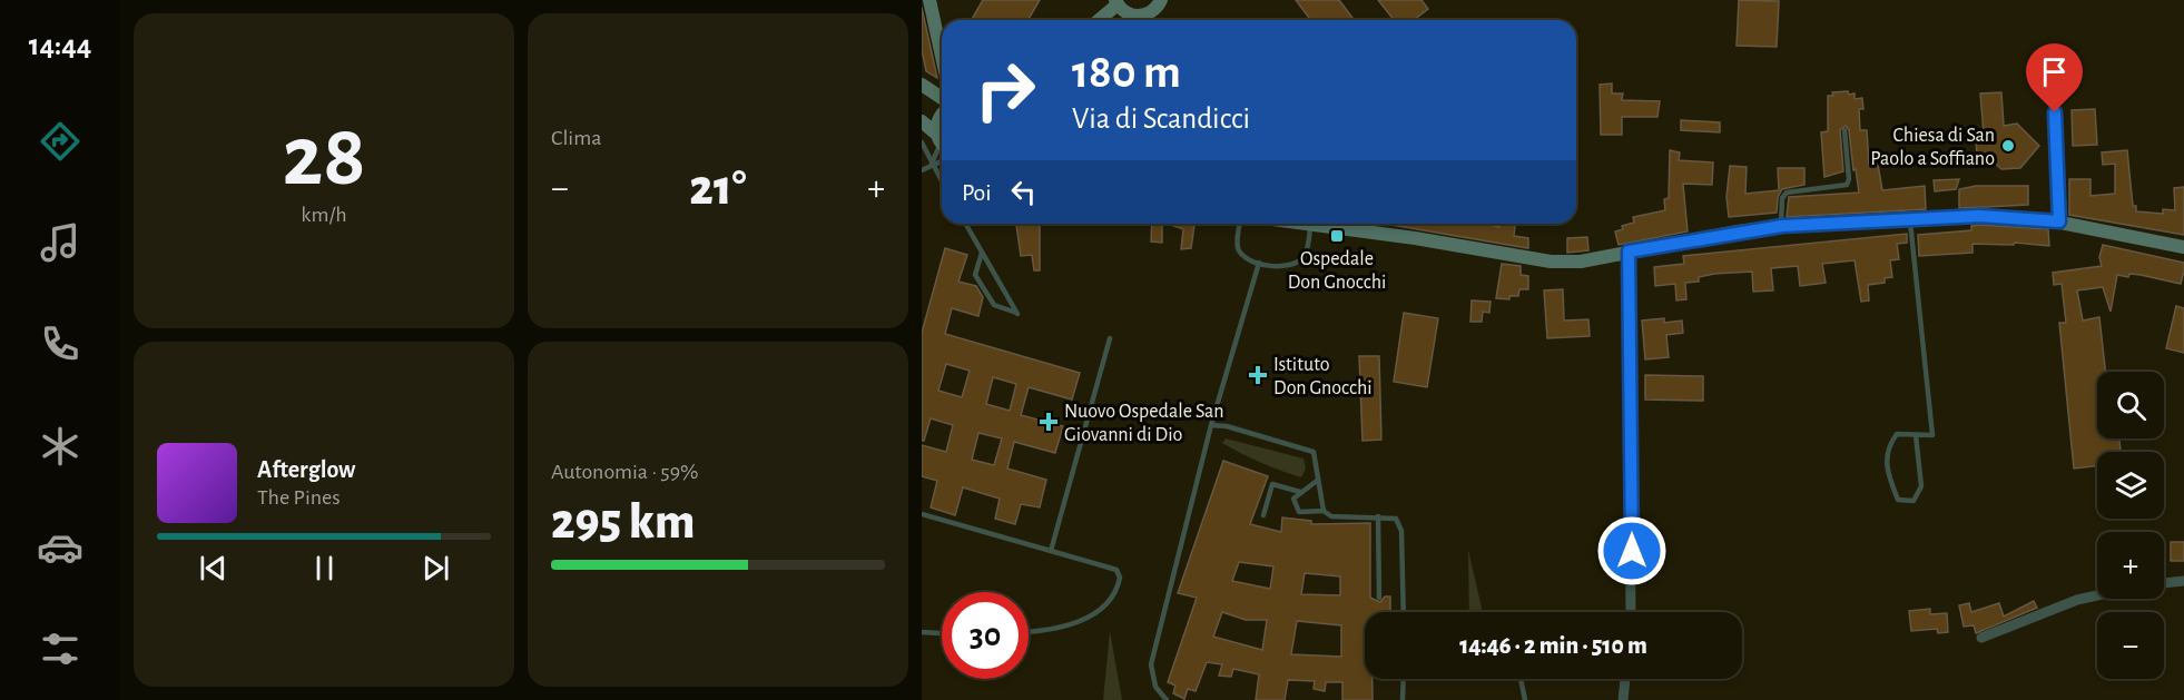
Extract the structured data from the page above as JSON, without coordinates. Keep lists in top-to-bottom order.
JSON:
{
  "places": {
    "other": ["Chiesa di San Paolo a Soffiano"],
    "transit": ["Ospedale Don Gnocchi"],
    "health": ["Istituto Don Gnocchi", "Nuovo Ospedale San Giovanni di Dio"]
  },
  "page": {
    "tabs": "14:44",
    "tile": [
      ["28", "km/h"],
      "Clima",
      ["Autonomia · 59%", "295 km"]
    ],
    "turn": ["180 m", "Via di Scandicci"],
    "then": "Poi",
    "heat": ["−", "21°", "+"],
    "map_buttons": ["+", "−"],
    "song": ["Afterglow", "The Pines"],
    "limit": "30",
    "trip": "14:46 · 2 min · 510 m"
  }
}
